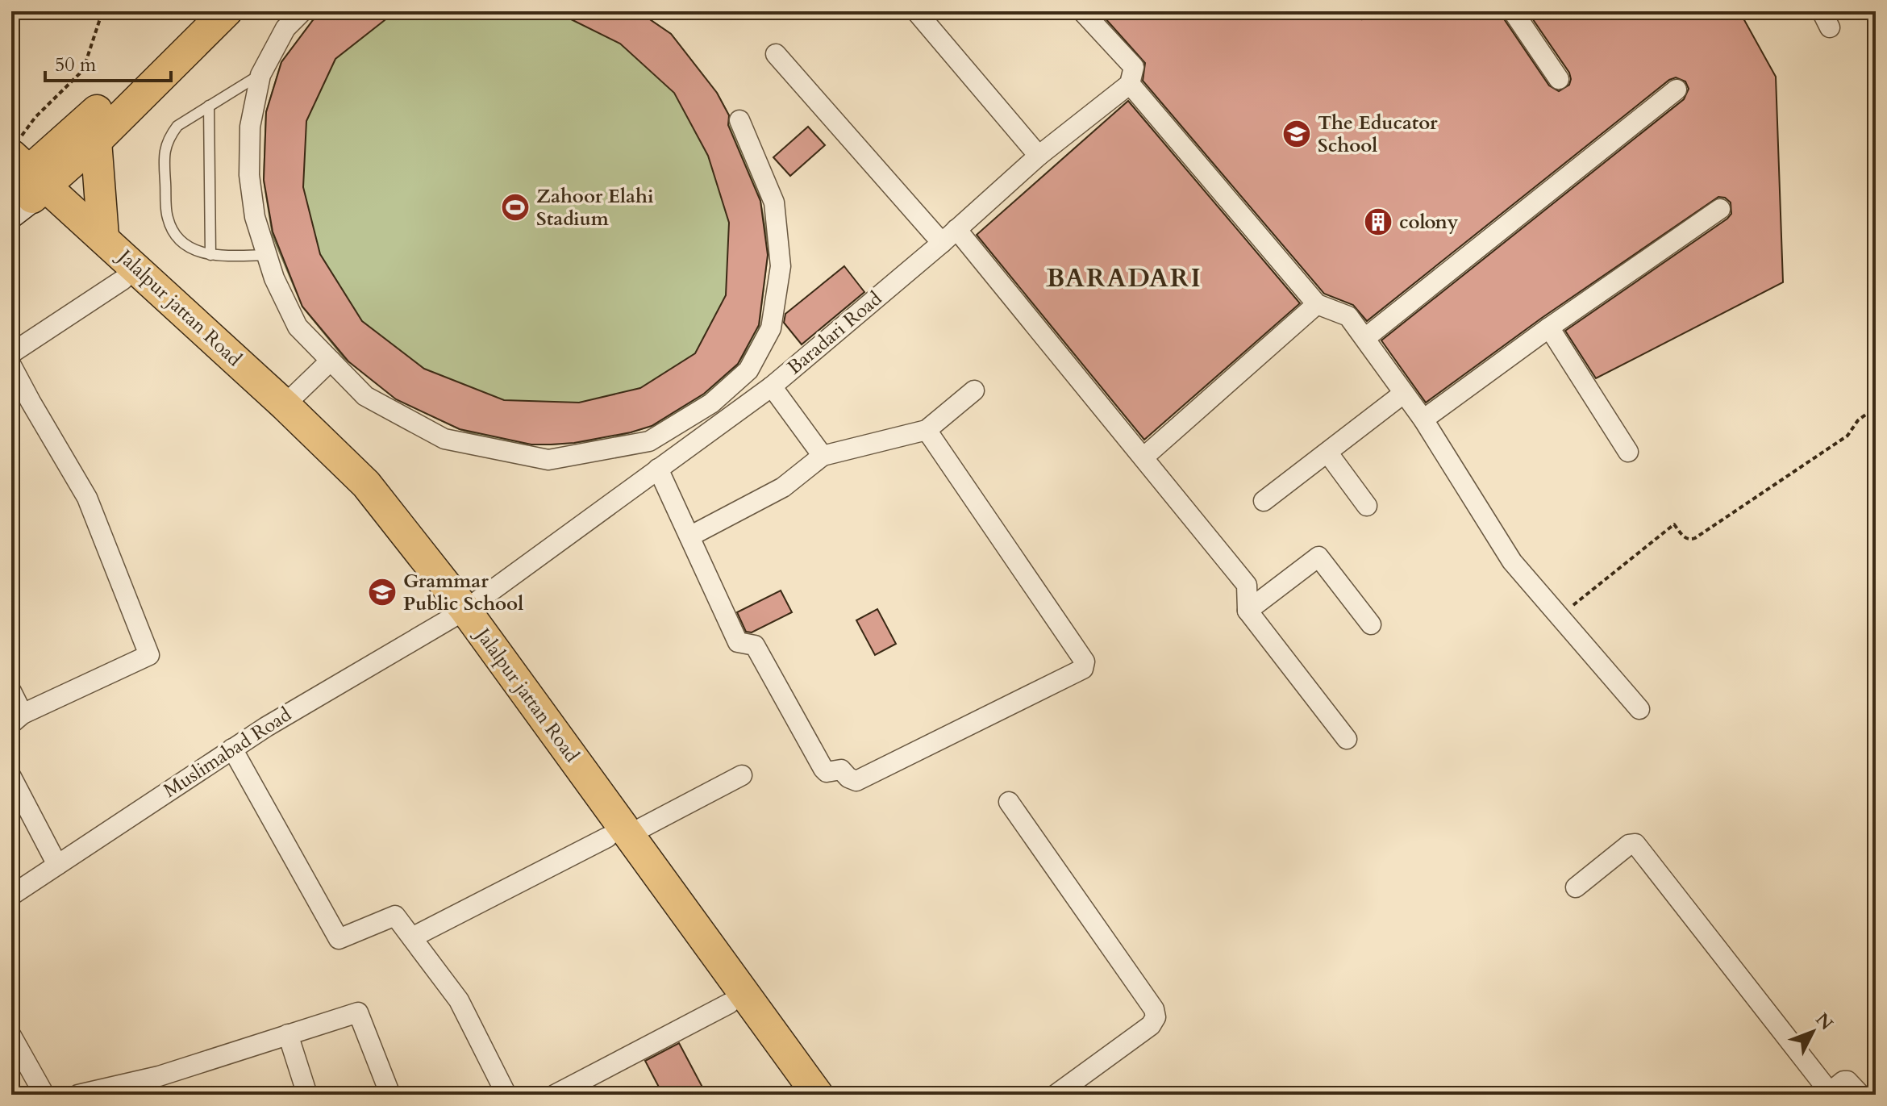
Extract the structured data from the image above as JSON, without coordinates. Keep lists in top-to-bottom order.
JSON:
{
  "streets": {
    "main road": ["Jalalpur jattan Road"],
    "street": ["Baradari Road", "Muslimabad Road"]
  },
  "crossings": [
    ["Jalalpur jattan Road", "Baradari Road"],
    ["Jalalpur jattan Road", "Muslimabad Road"],
    ["Baradari Road", "Muslimabad Road"]
  ],
  "districts": ["BARADARI"],
  "places": {
    "school or university": ["The Educator School", "Grammar Public School"],
    "sports": ["Zahoor Elahi Stadium"],
    "building": ["colony"]
  },
  "scale_bar": "50 m",
  "north": "top right"
}
